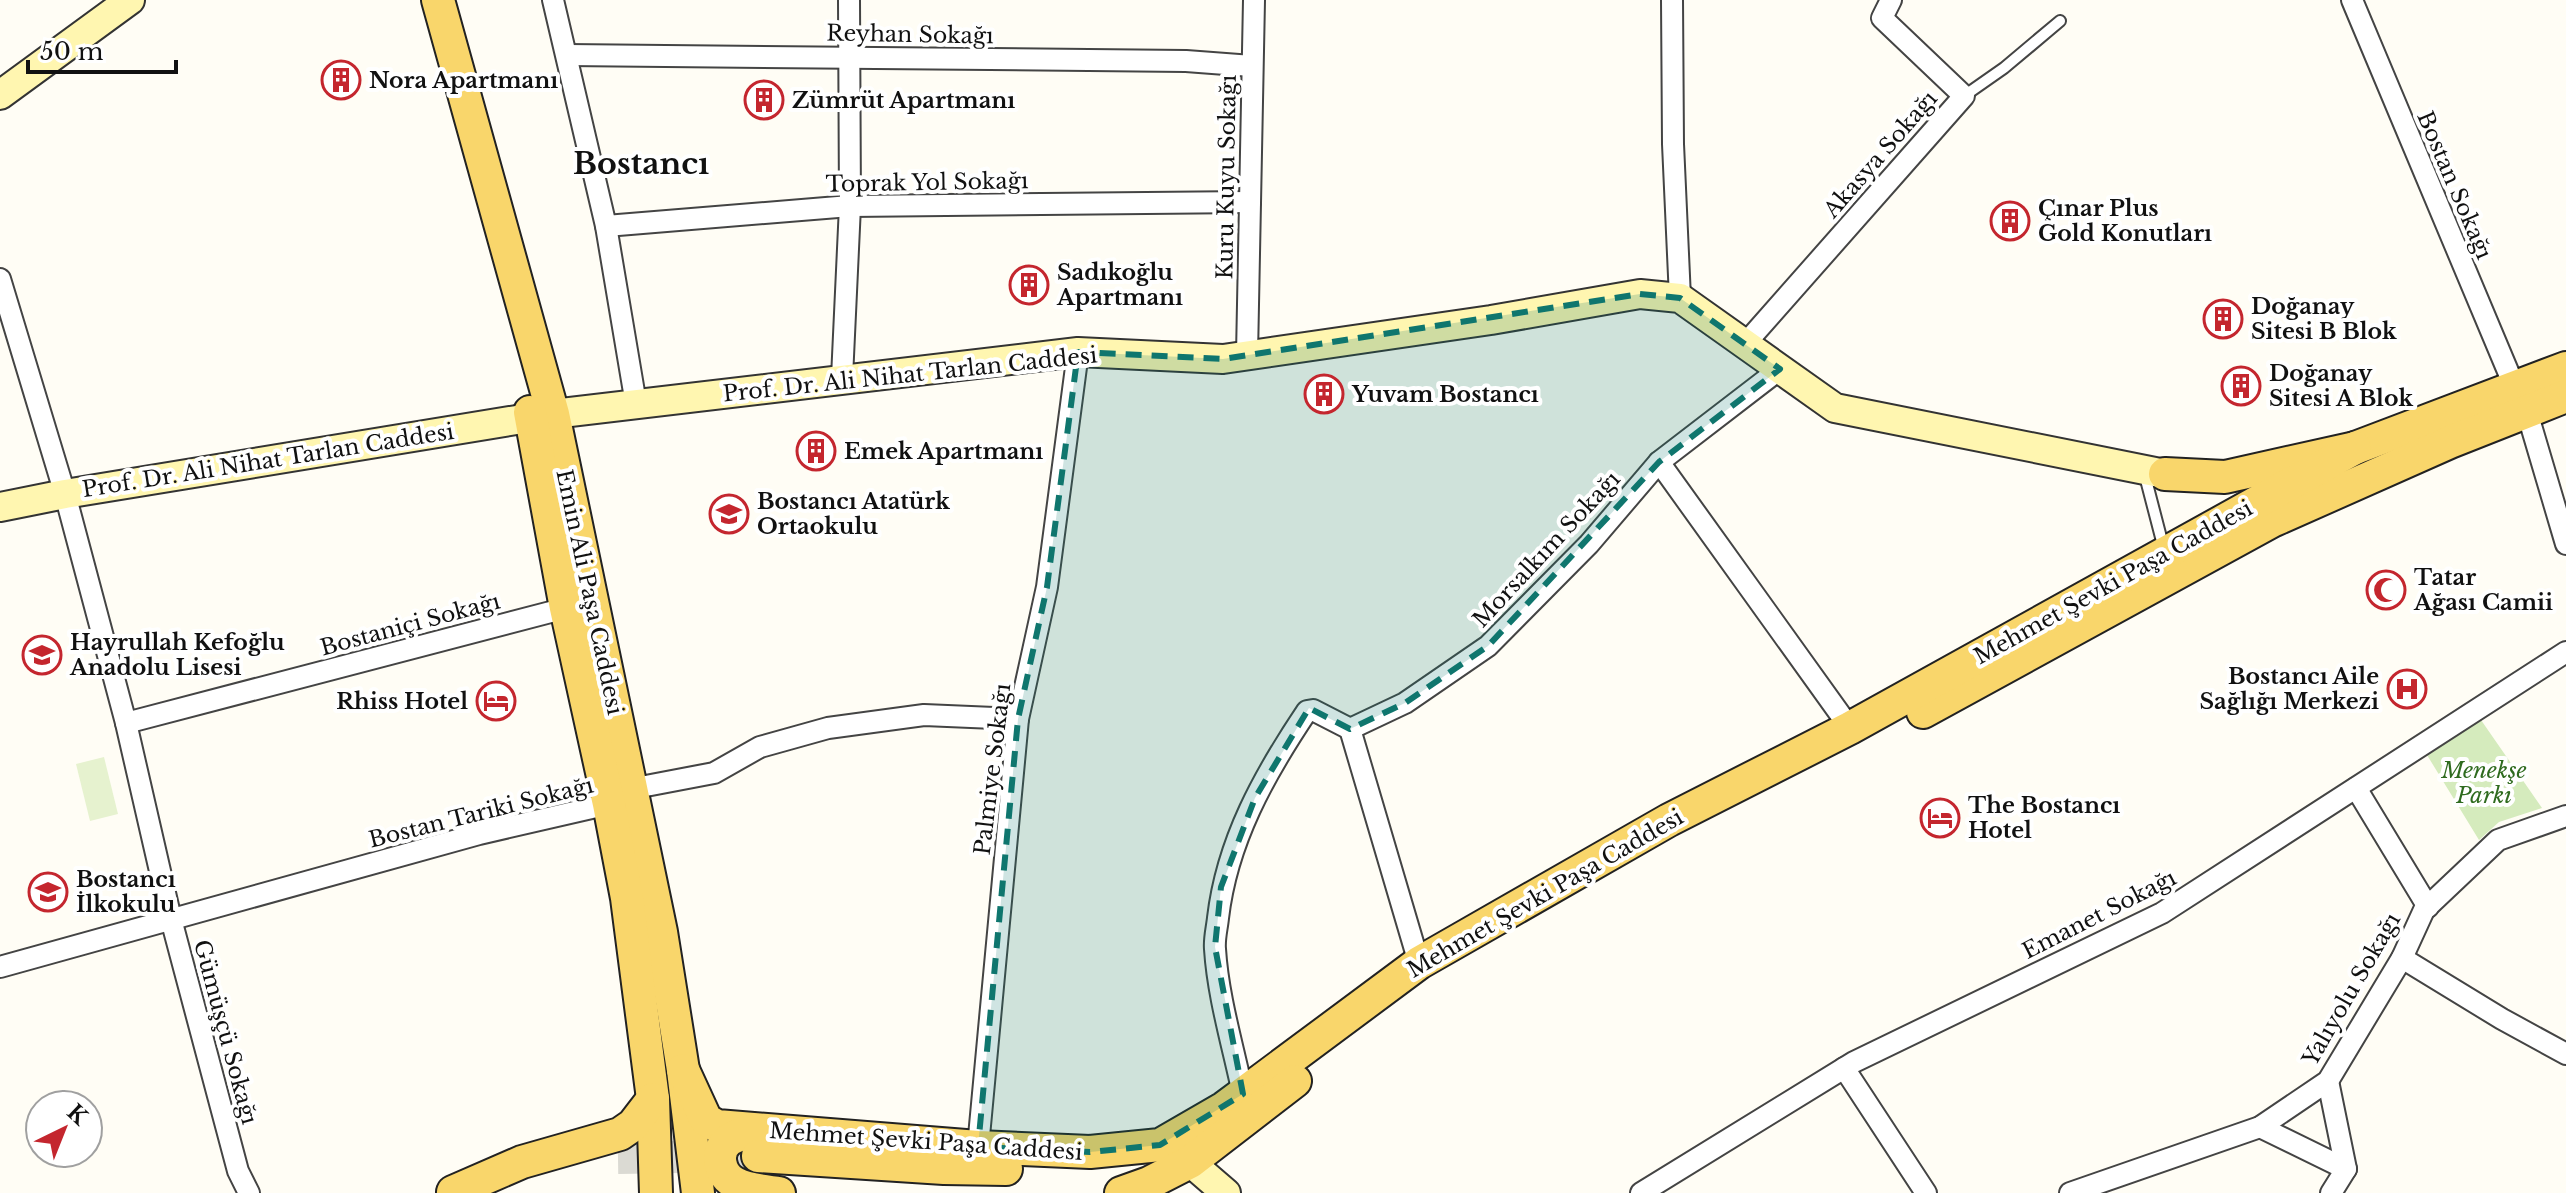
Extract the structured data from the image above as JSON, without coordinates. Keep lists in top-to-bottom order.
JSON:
{
  "streets": {
    "main road": ["Prof. Dr. Ali Nihat Tarlan Caddesi", "Mehmet Şevki Paşa Caddesi", "Emin Ali Paşa Caddesi"],
    "street": [
      "Reyhan Sokağı",
      "Akasya Sokağı",
      "Kuru Kuyu Sokağı",
      "Toprak Yol Sokağı",
      "Bostan Sokağı",
      "Morsalkım Sokağı",
      "Bostaniçi Sokağı",
      "Palmiye Sokağı",
      "Bostan Tariki Sokağı",
      "Emanet Sokağı",
      "Yalıyolu Sokağı",
      "Gümüşçü Sokağı"
    ]
  },
  "crossings": [
    ["Reyhan Sokağı", "Kuru Kuyu Sokağı"],
    ["Akasya Sokağı", "Prof. Dr. Ali Nihat Tarlan Caddesi"],
    ["Kuru Kuyu Sokağı", "Toprak Yol Sokağı"],
    ["Kuru Kuyu Sokağı", "Prof. Dr. Ali Nihat Tarlan Caddesi"],
    ["Prof. Dr. Ali Nihat Tarlan Caddesi", "Morsalkım Sokağı"],
    ["Prof. Dr. Ali Nihat Tarlan Caddesi", "Emin Ali Paşa Caddesi"],
    ["Prof. Dr. Ali Nihat Tarlan Caddesi", "Palmiye Sokağı"],
    ["Prof. Dr. Ali Nihat Tarlan Caddesi", "Gümüşçü Sokağı"],
    ["Mehmet Şevki Paşa Caddesi", "Emin Ali Paşa Caddesi"],
    ["Mehmet Şevki Paşa Caddesi", "Palmiye Sokağı"],
    ["Emin Ali Paşa Caddesi", "Bostaniçi Sokağı"],
    ["Emin Ali Paşa Caddesi", "Bostan Tariki Sokağı"],
    ["Bostaniçi Sokağı", "Gümüşçü Sokağı"],
    ["Palmiye Sokağı", "Bostan Tariki Sokağı"],
    ["Bostan Tariki Sokağı", "Gümüşçü Sokağı"]
  ],
  "districts": ["Bostancı"],
  "parks": ["Menekşe Parkı"],
  "places": {
    "building": [
      "Nora Apartmanı",
      "Zümrüt Apartmanı",
      "Çınar Plus Gold Konutları",
      "Sadıkoğlu Apartmanı",
      "Doğanay Sitesi B Blok",
      "Doğanay Sitesi A Blok",
      "Yuvam Bostancı",
      "Emek Apartmanı"
    ],
    "school or university": ["Bostancı Atatürk Ortaokulu", "Hayrullah Kefoğlu Anadolu Lisesi", "Bostancı İlkokulu"],
    "mosque": ["Tatar Ağası Camii"],
    "hospital": ["Bostancı Aile Sağlığı Merkezi"],
    "hotel": ["Rhiss Hotel", "The Bostancı Hotel"]
  },
  "scale_bar": "50 m",
  "north": "top right"
}
